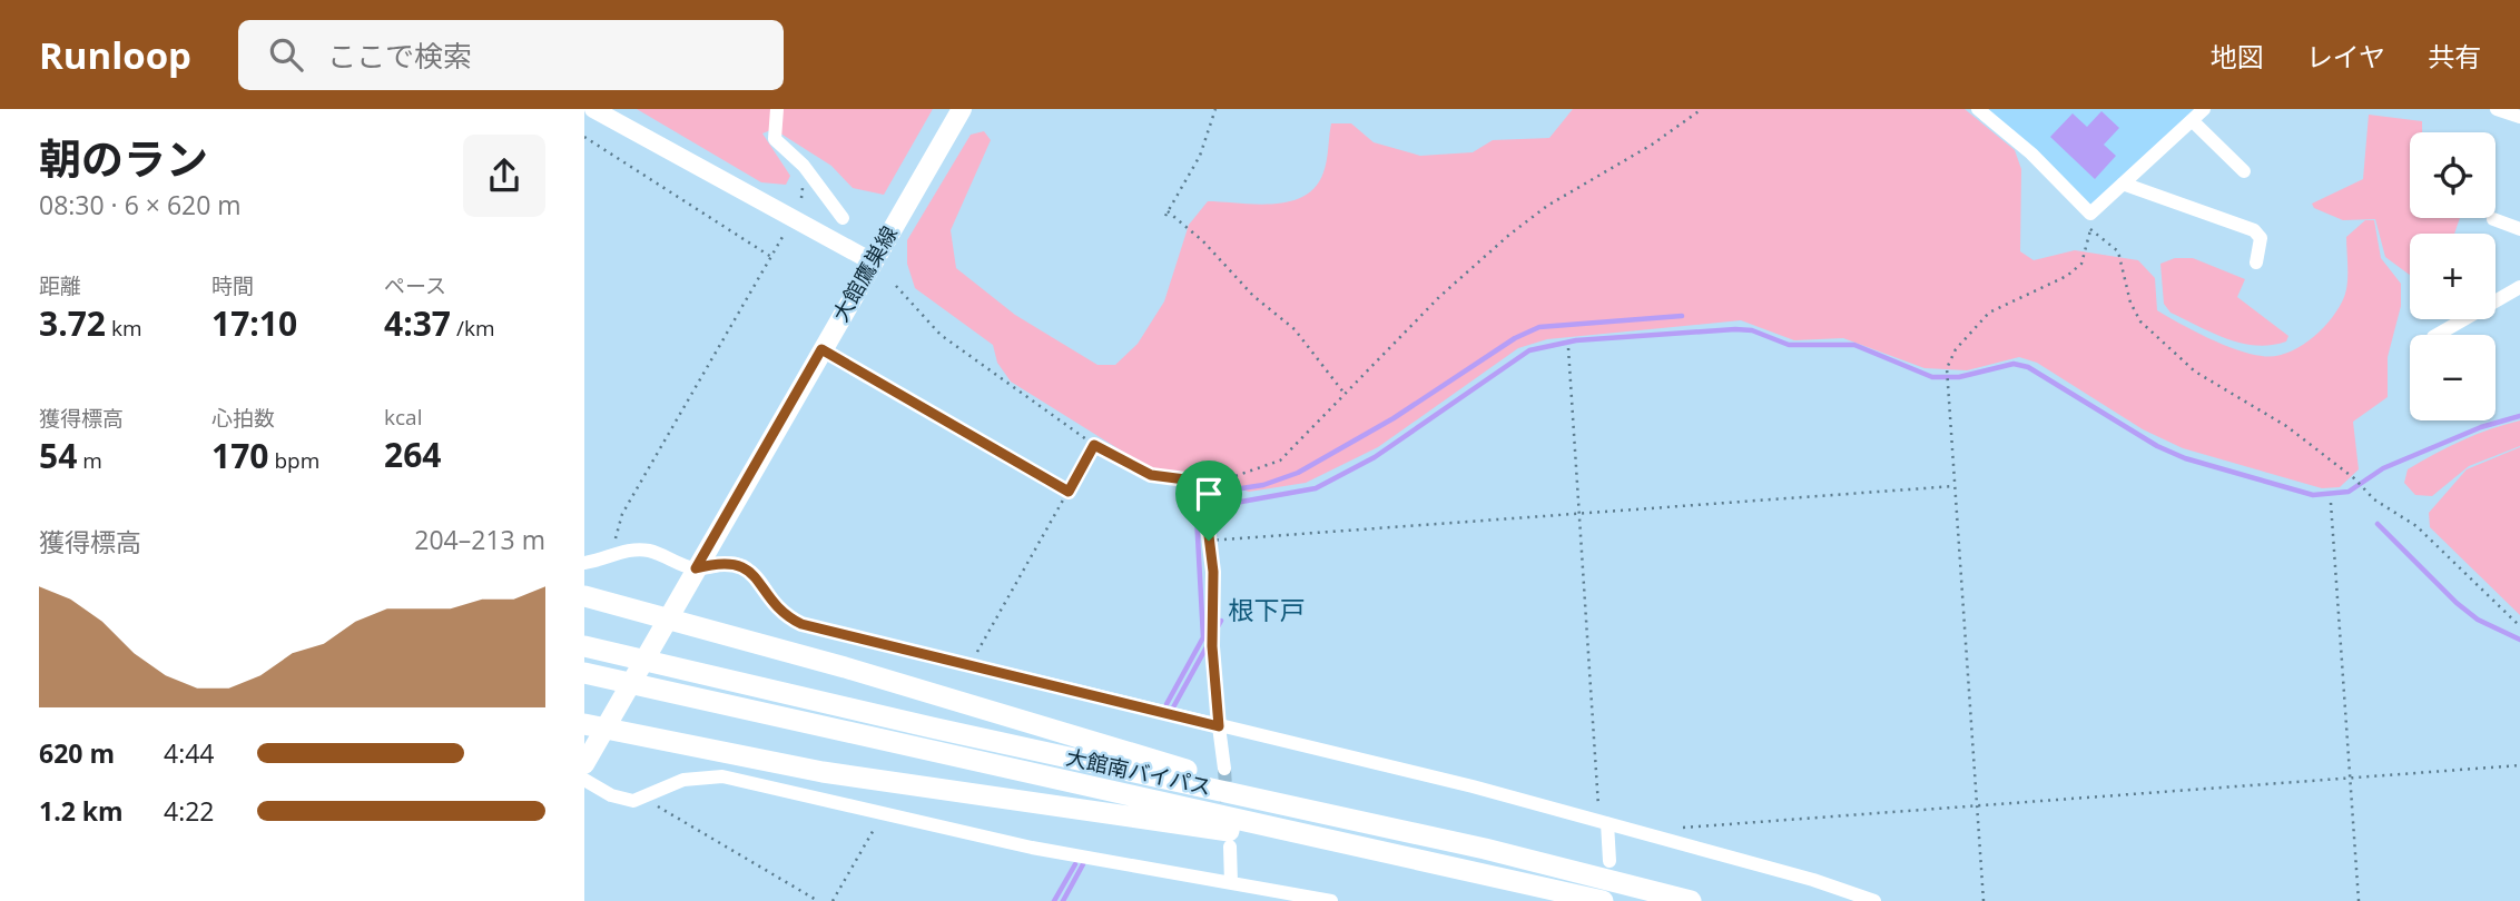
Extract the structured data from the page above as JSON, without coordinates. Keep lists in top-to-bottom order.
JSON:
{
  "streets": {
    "highway": ["大館南バイパス"],
    "main road": ["大館鷹巣線"]
  },
  "districts": ["根下戸"],
  "page": {
    "header": "Runloop",
    "search": "ここで検索",
    "nav": ["地図", "レイヤ", "共有"],
    "heading": ["朝のラン", "08:30 · 6 × 620 m"],
    "map_buttons": ["+", "−"],
    "stats": [
      ["距離", "3.72 km"],
      ["時間", "17:10"],
      ["ペース", "4:37 /km"],
      ["獲得標高", "54 m"],
      ["心拍数", "170 bpm"],
      ["kcal", "264"]
    ],
    "chart": ["獲得標高", "204–213 m"],
    "list": [
      {
        "name": "620 m",
        "note": "4:44"
      },
      {
        "name": "1.2 km",
        "note": "4:22"
      }
    ]
  }
}
